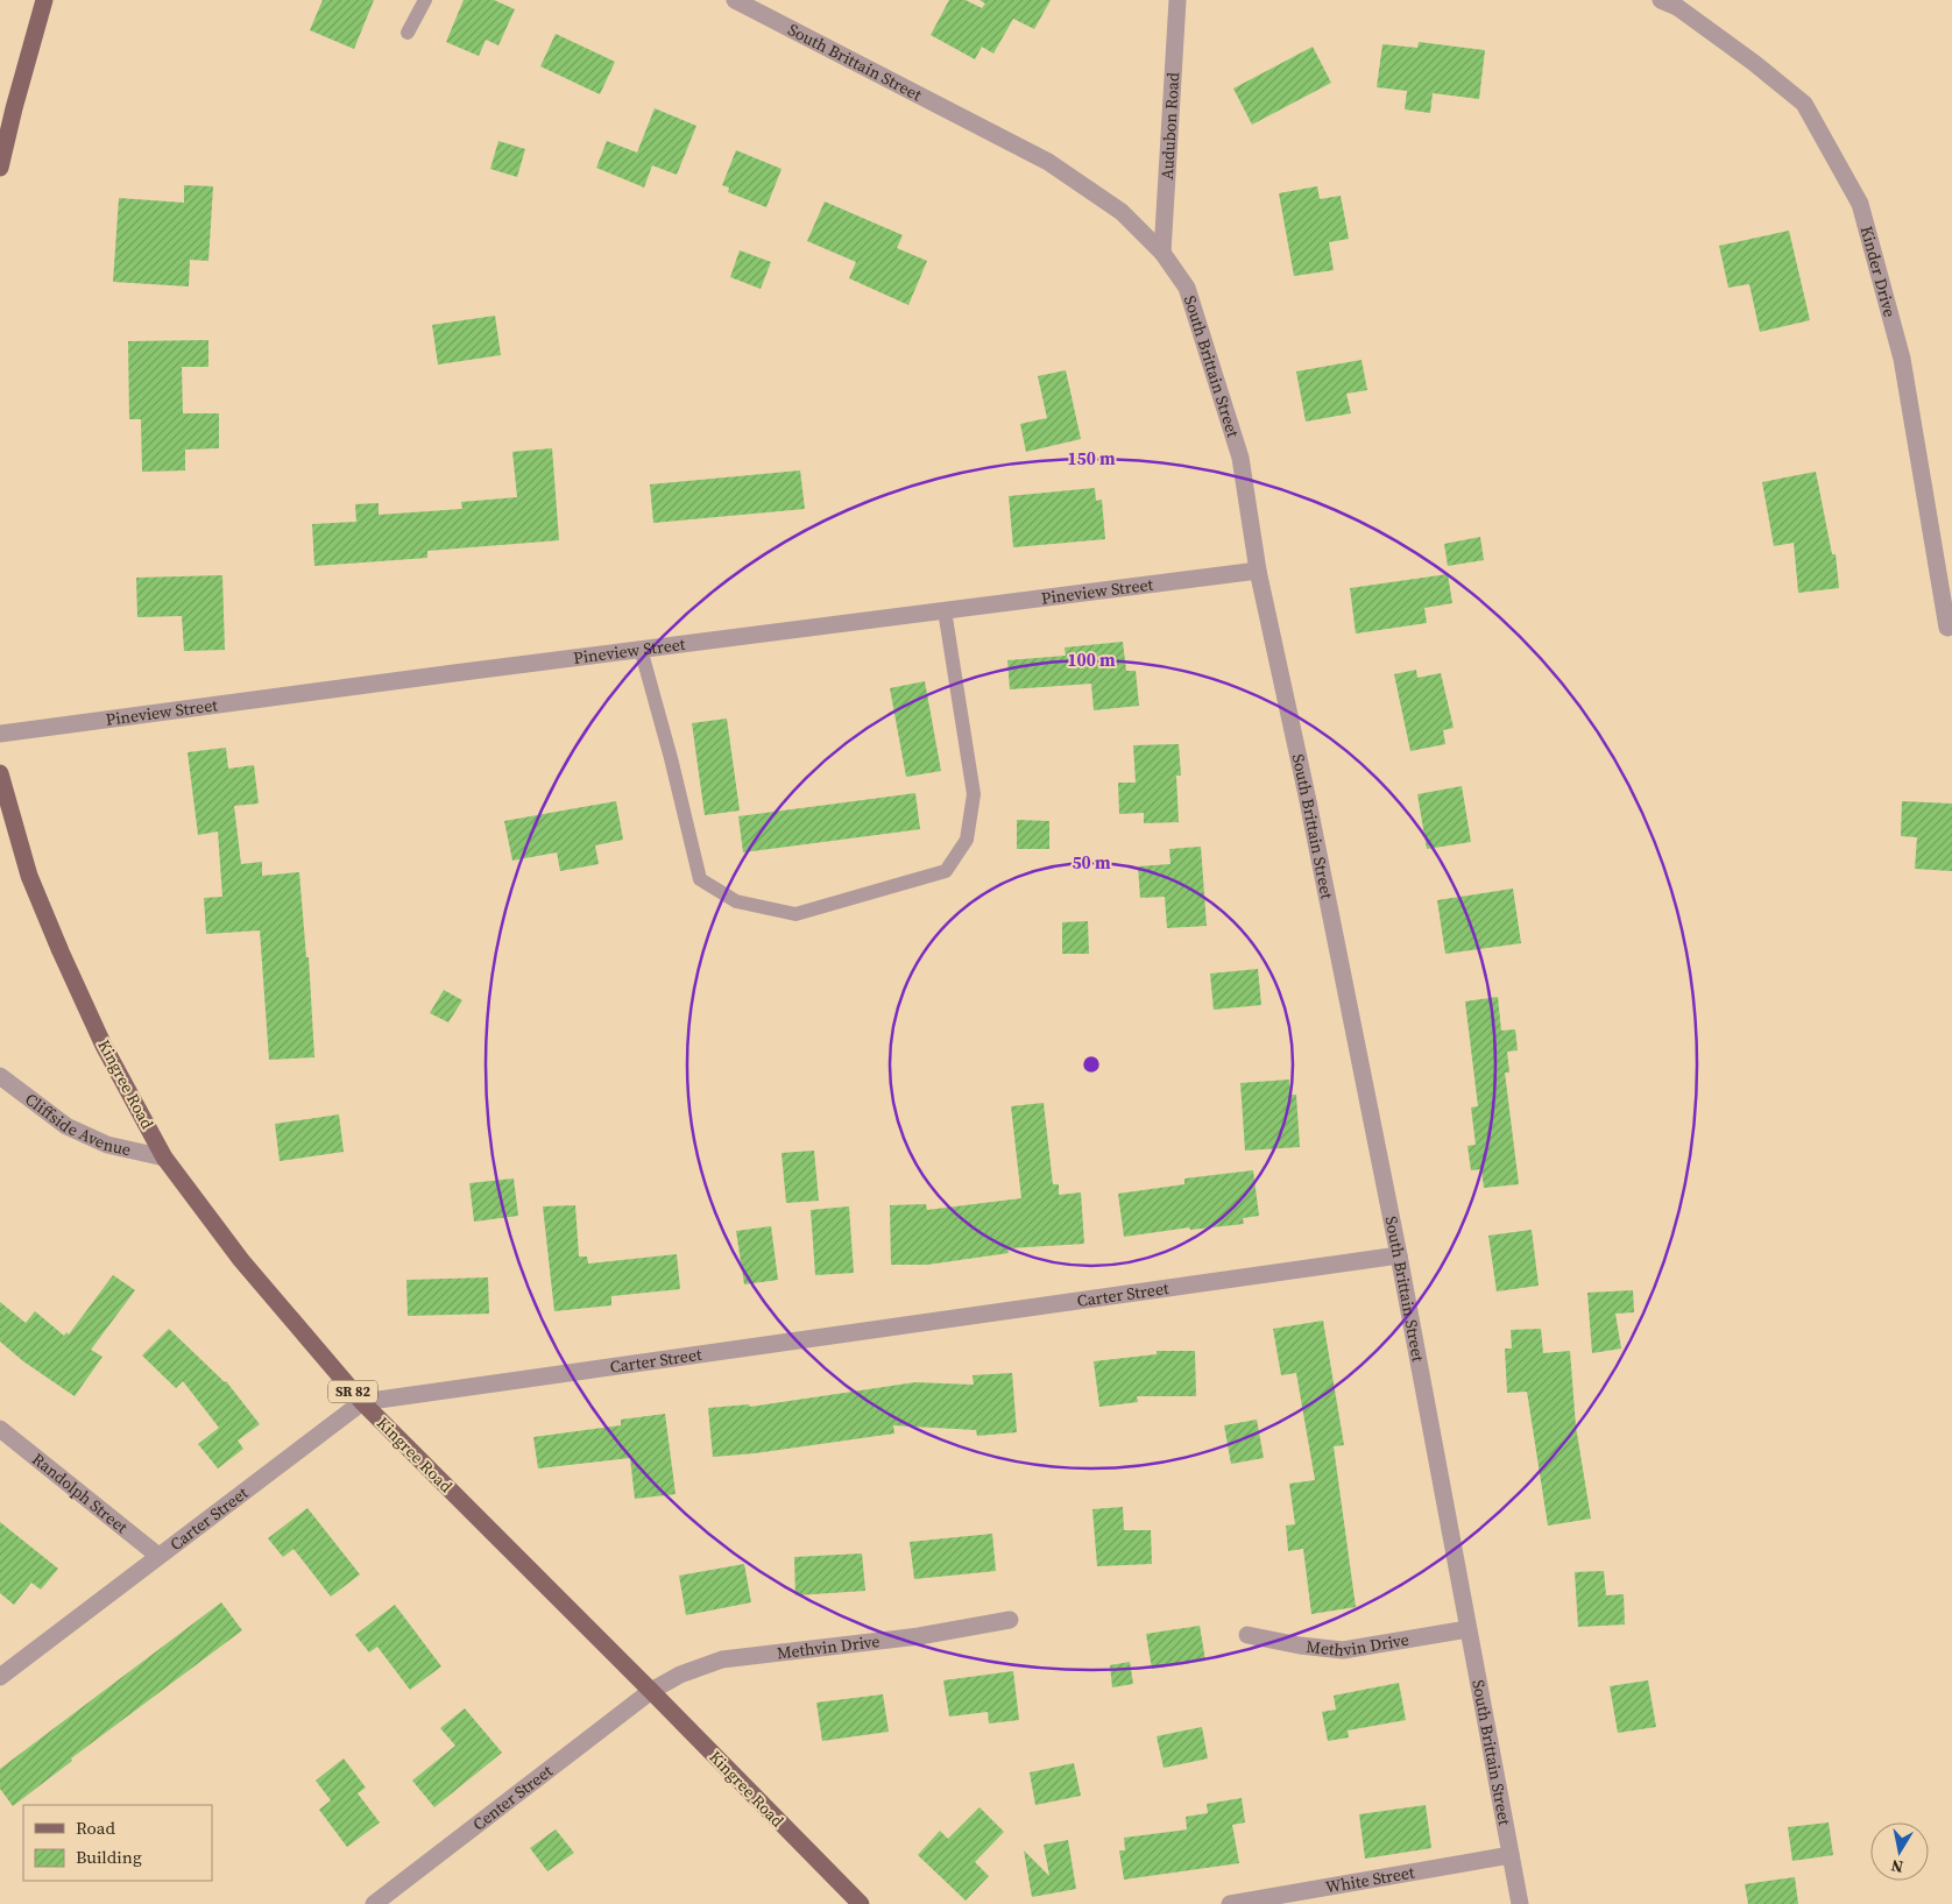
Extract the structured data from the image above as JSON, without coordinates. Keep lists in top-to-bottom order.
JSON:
{
  "streets": {
    "main road": ["Kingree Road", "SR 82"],
    "street": [
      "South Brittain Street",
      "Audubon Road",
      "Kinder Drive",
      "Pineview Street",
      "Cliffside Avenue",
      "Carter Street",
      "Randolph Street",
      "Methvin Drive",
      "Center Street",
      "White Street"
    ]
  },
  "crossings": [
    ["South Brittain Street", "Audubon Road"],
    ["South Brittain Street", "Pineview Street"],
    ["South Brittain Street", "Carter Street"],
    ["South Brittain Street", "Methvin Drive"],
    ["South Brittain Street", "White Street"],
    ["Kingree Road", "Cliffside Avenue"],
    ["Kingree Road", "Carter Street"],
    ["Kingree Road", "Methvin Drive"],
    ["Kingree Road", "Center Street"],
    ["Carter Street", "Randolph Street"],
    ["Methvin Drive", "Center Street"]
  ],
  "legend": ["Road", "Building"],
  "north": "bottom",
  "rings": ["150 m", "100 m", "50 m"]
}
